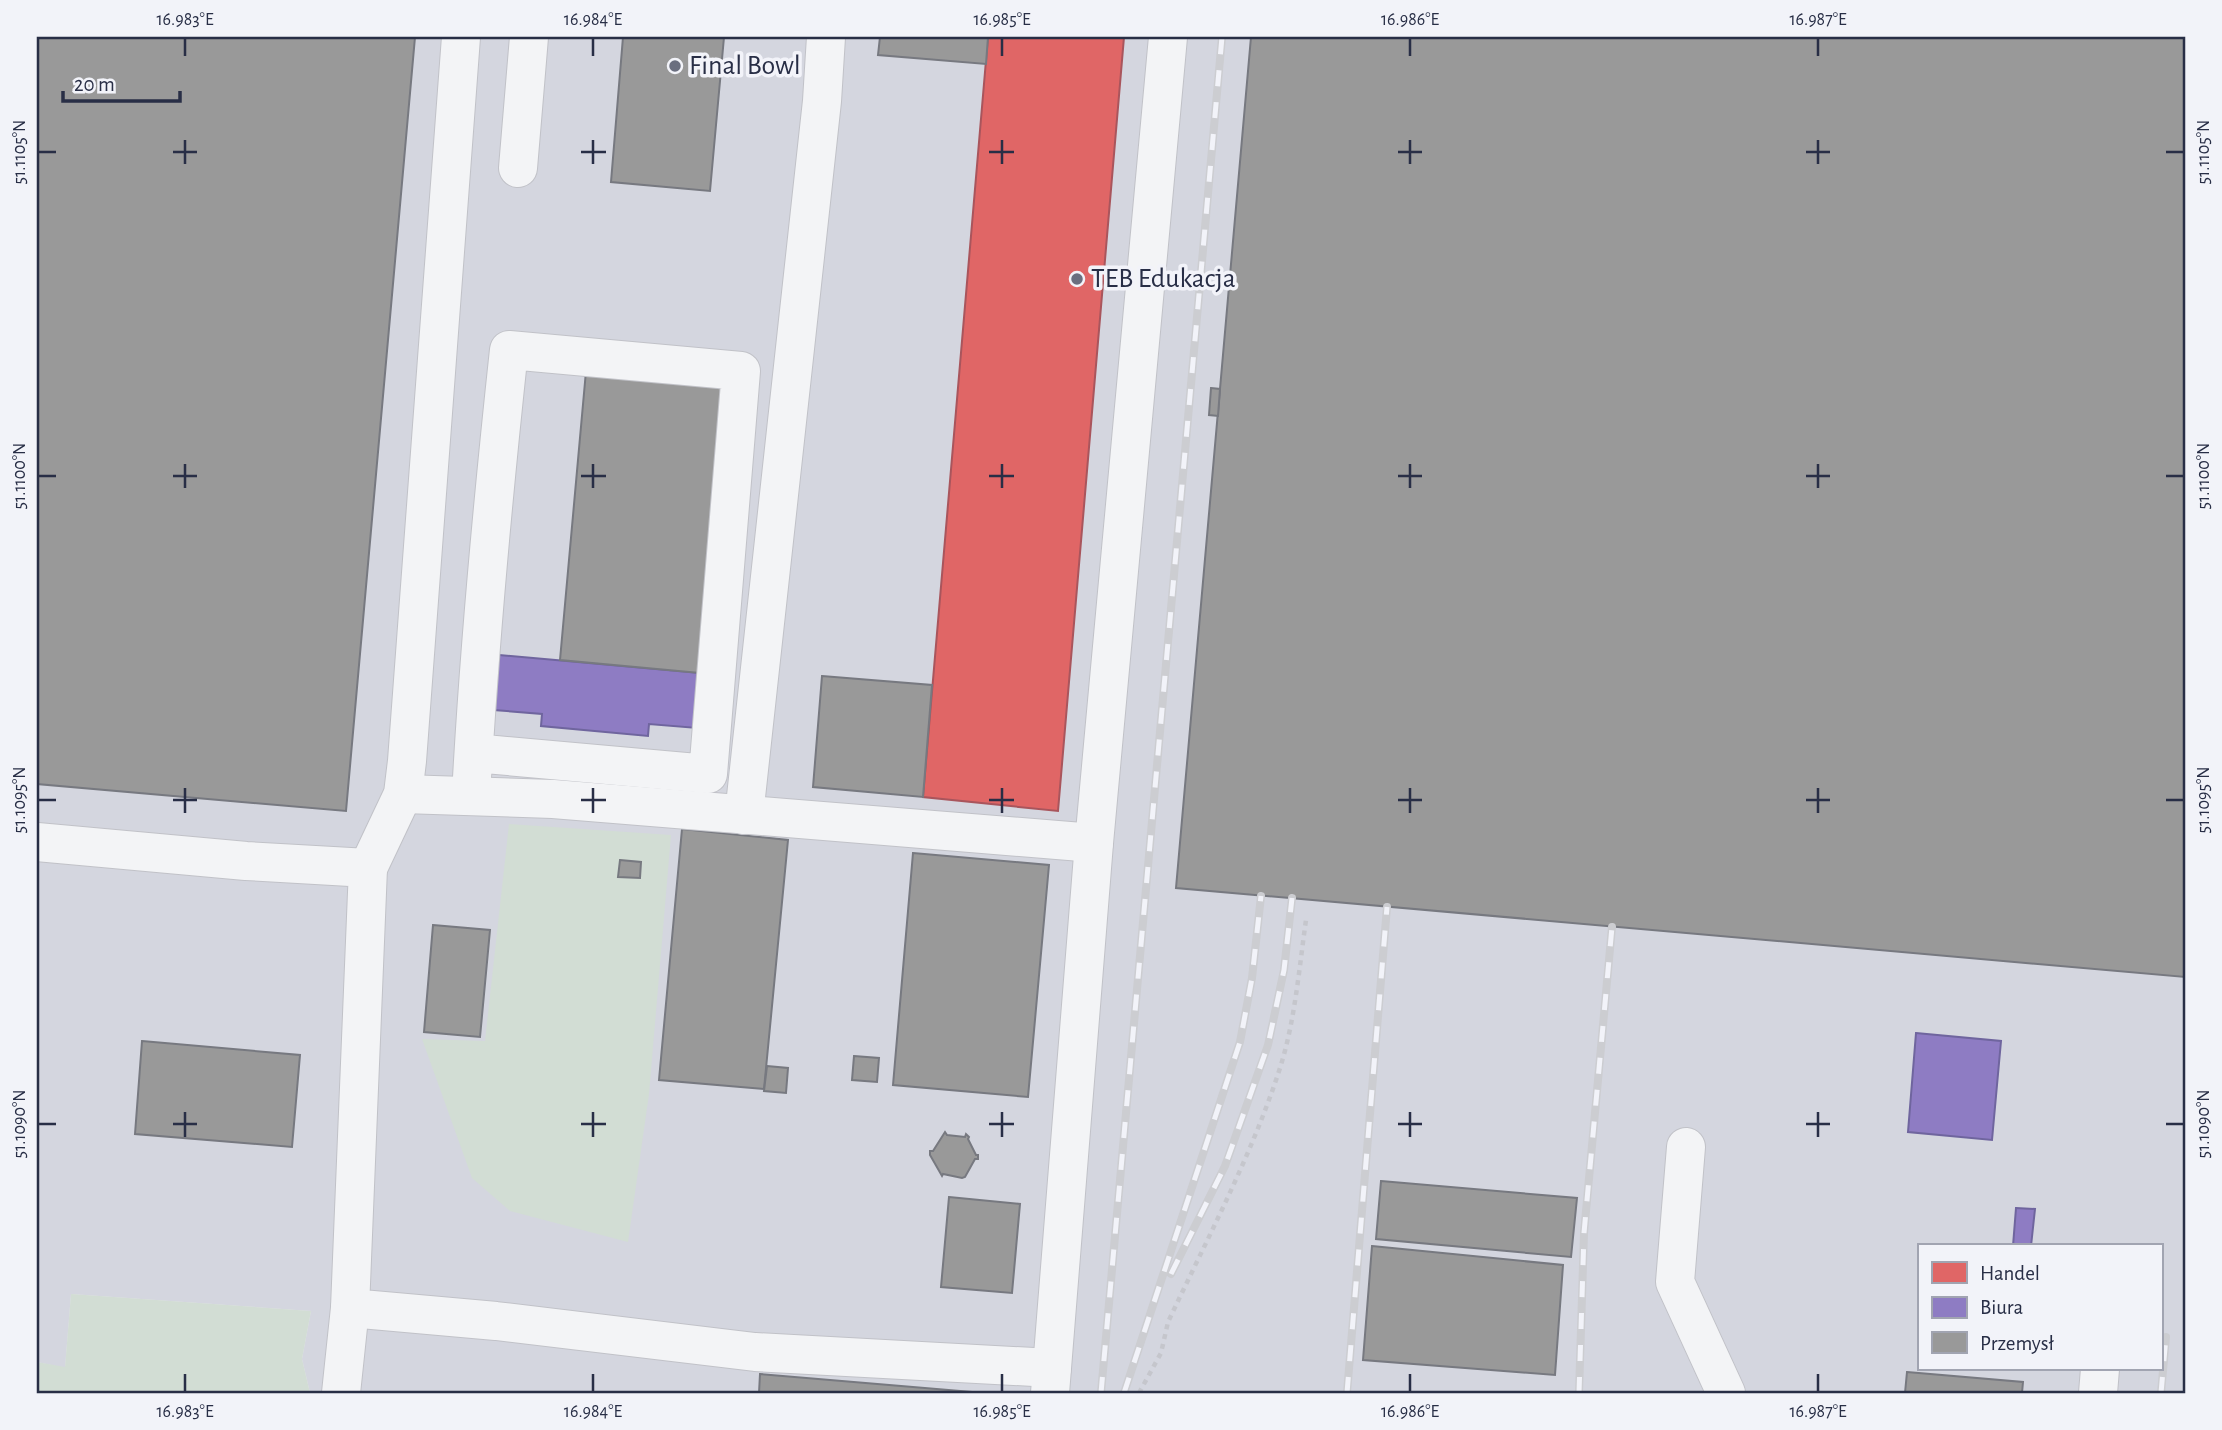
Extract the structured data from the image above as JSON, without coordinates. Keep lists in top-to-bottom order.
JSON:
{
  "places": ["Final Bowl", "TEB Edukacja"],
  "legend": ["Handel", "Biura", "Przemysł"],
  "scale_bar": "20 m",
  "coordinates": [
    "16.983°E",
    "16.984°E",
    "16.985°E",
    "16.986°E",
    "16.987°E",
    "51.1105°N",
    "51.1100°N",
    "51.1095°N",
    "51.1090°N"
  ]
}
